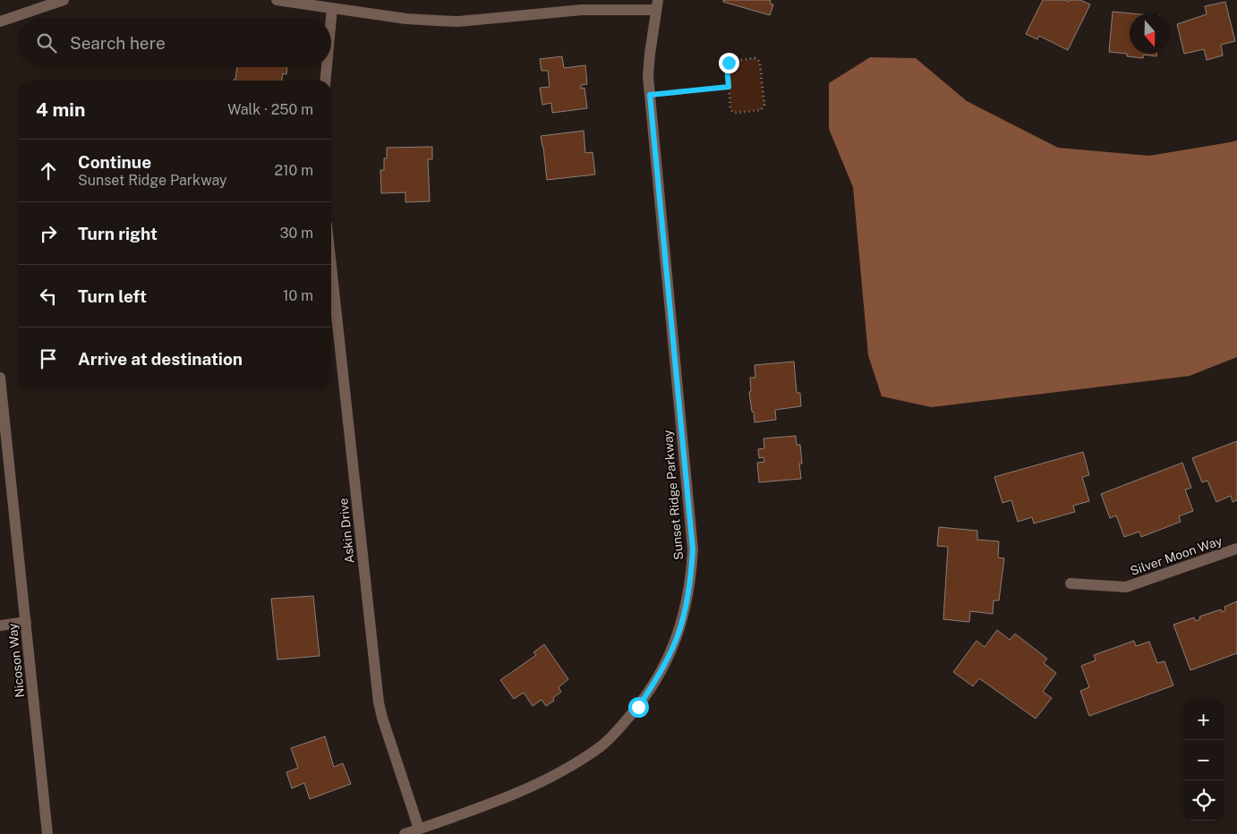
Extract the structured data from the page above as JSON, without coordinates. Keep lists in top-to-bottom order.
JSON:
{
  "streets": {
    "street": [
      "Sunset Ridge Parkway",
      "Askin Drive",
      "Silver Moon Way",
      "Nicoson Way"
    ]
  },
  "crossings": [
    ["Sunset Ridge Parkway", "Askin Drive"]
  ],
  "north": "bottom",
  "page": {
    "search": "Search here",
    "heading": ["4 min", "Walk · 250 m"],
    "list": [
      ["Continue", "Sunset Ridge Parkway", "210 m"],
      ["Turn right", "30 m"],
      ["Turn left", "10 m"],
      "Arrive at destination"
    ],
    "map_buttons": ["+", "−"]
  }
}
